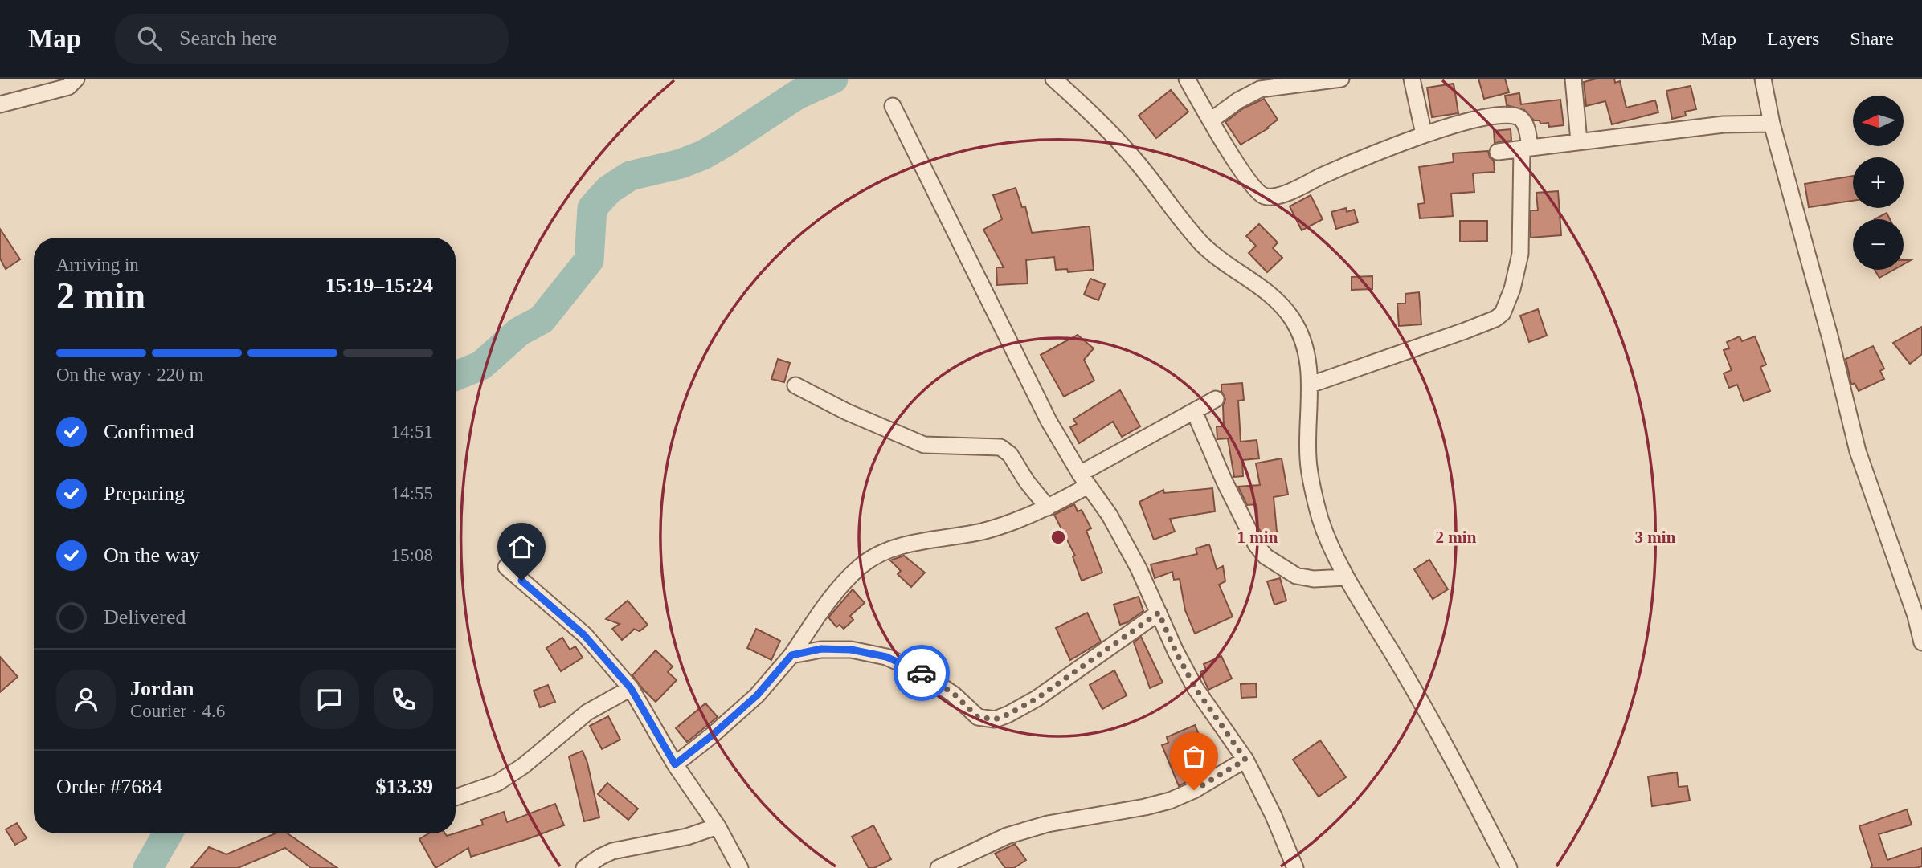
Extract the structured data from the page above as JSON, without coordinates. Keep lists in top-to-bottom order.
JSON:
{
  "north": "left",
  "page": {
    "header": "Map",
    "search": "Search here",
    "nav": ["Map", "Layers", "Share"],
    "map_buttons": ["+", "−"],
    "heading": ["2 min", "Arriving in", "15:19–15:24"],
    "panel": [
      "Jordan",
      "Courier · 4.6",
      "Order #7684",
      "$13.39"
    ],
    "bar": "On the way · 220 m",
    "list": [
      ["Confirmed", "14:51"],
      ["Preparing", "14:55"],
      ["On the way", "15:08"],
      "Delivered"
    ]
  },
  "rings": ["1 min", "2 min", "3 min"]
}
